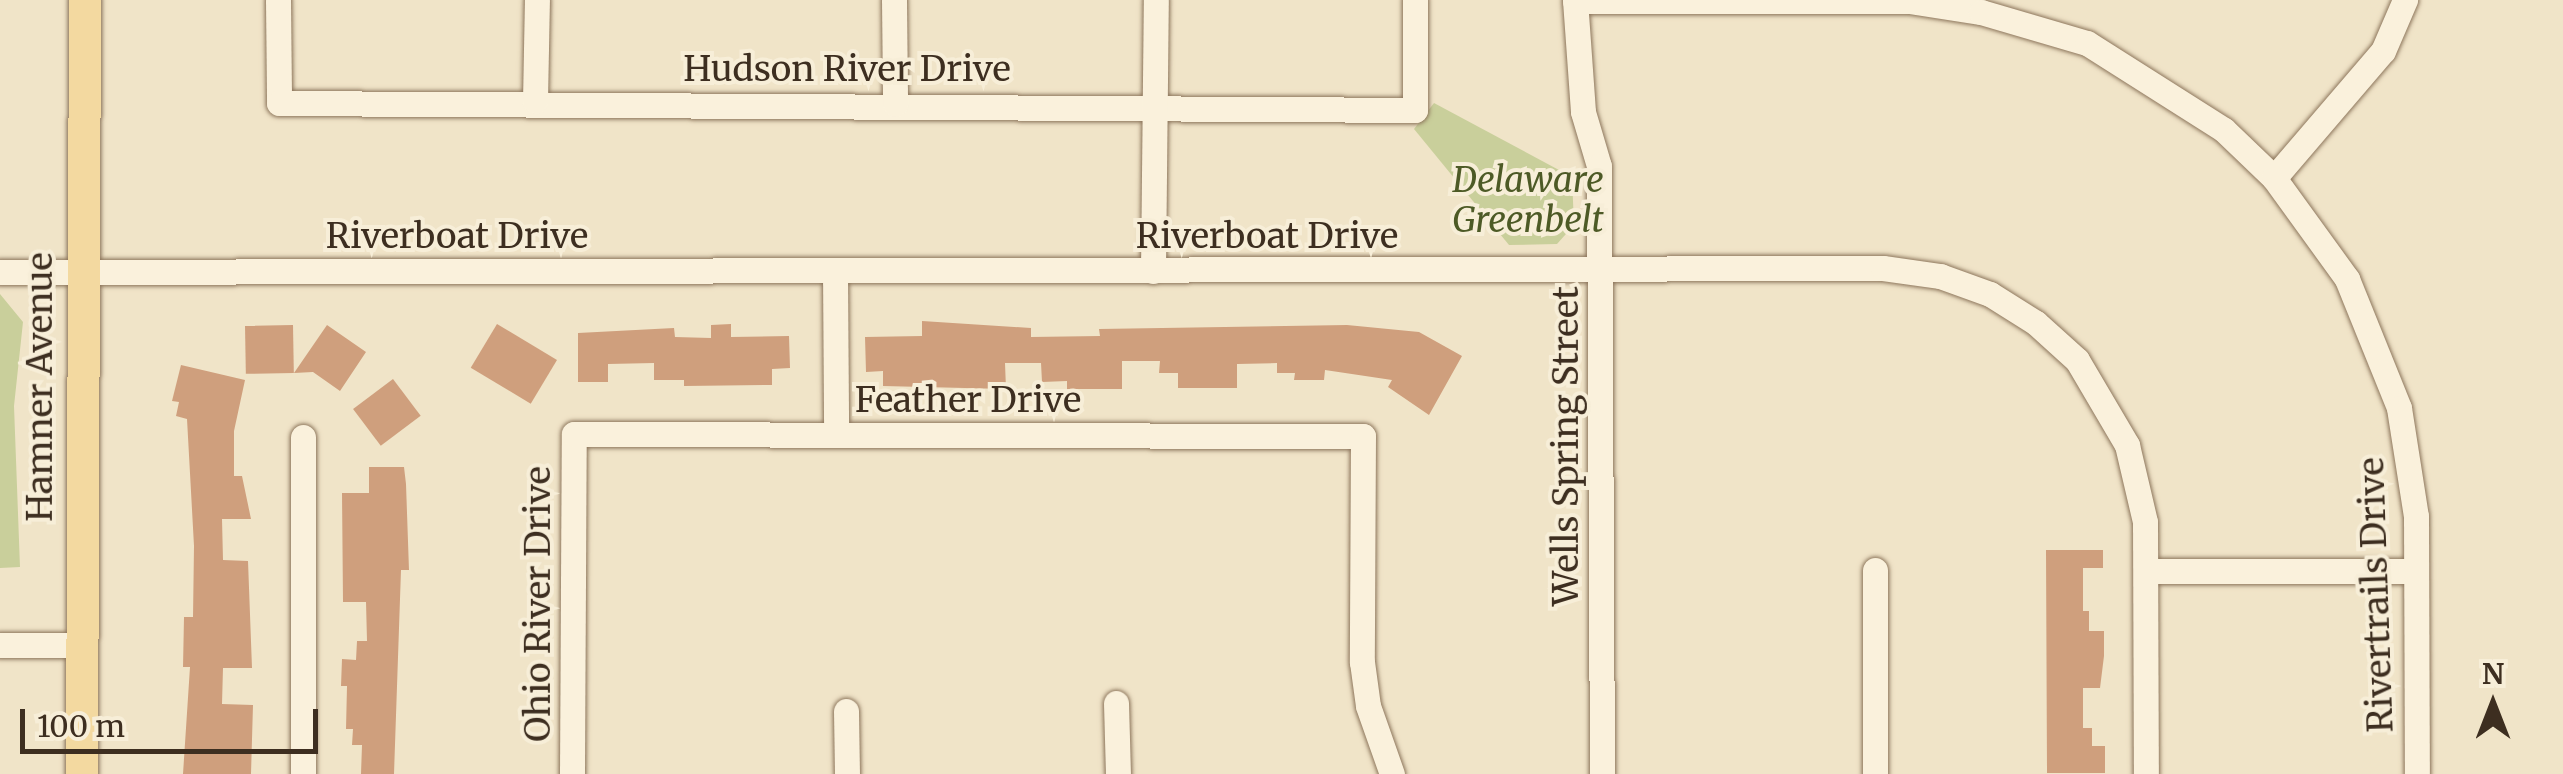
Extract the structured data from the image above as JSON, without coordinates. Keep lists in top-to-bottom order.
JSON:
{
  "streets": {
    "main road": ["Hamner Avenue"],
    "street": [
      "Hudson River Drive",
      "Riverboat Drive",
      "Feather Drive",
      "Wells Spring Street",
      "Rivertrails Drive",
      "Ohio River Drive"
    ]
  },
  "crossings": [
    ["Riverboat Drive", "Hamner Avenue"],
    ["Riverboat Drive", "Wells Spring Street"],
    ["Feather Drive", "Ohio River Drive"],
    ["Wells Spring Street", "Rivertrails Drive"]
  ],
  "parks": ["Delaware Greenbelt"],
  "scale_bar": "100 m",
  "north": "top"
}
